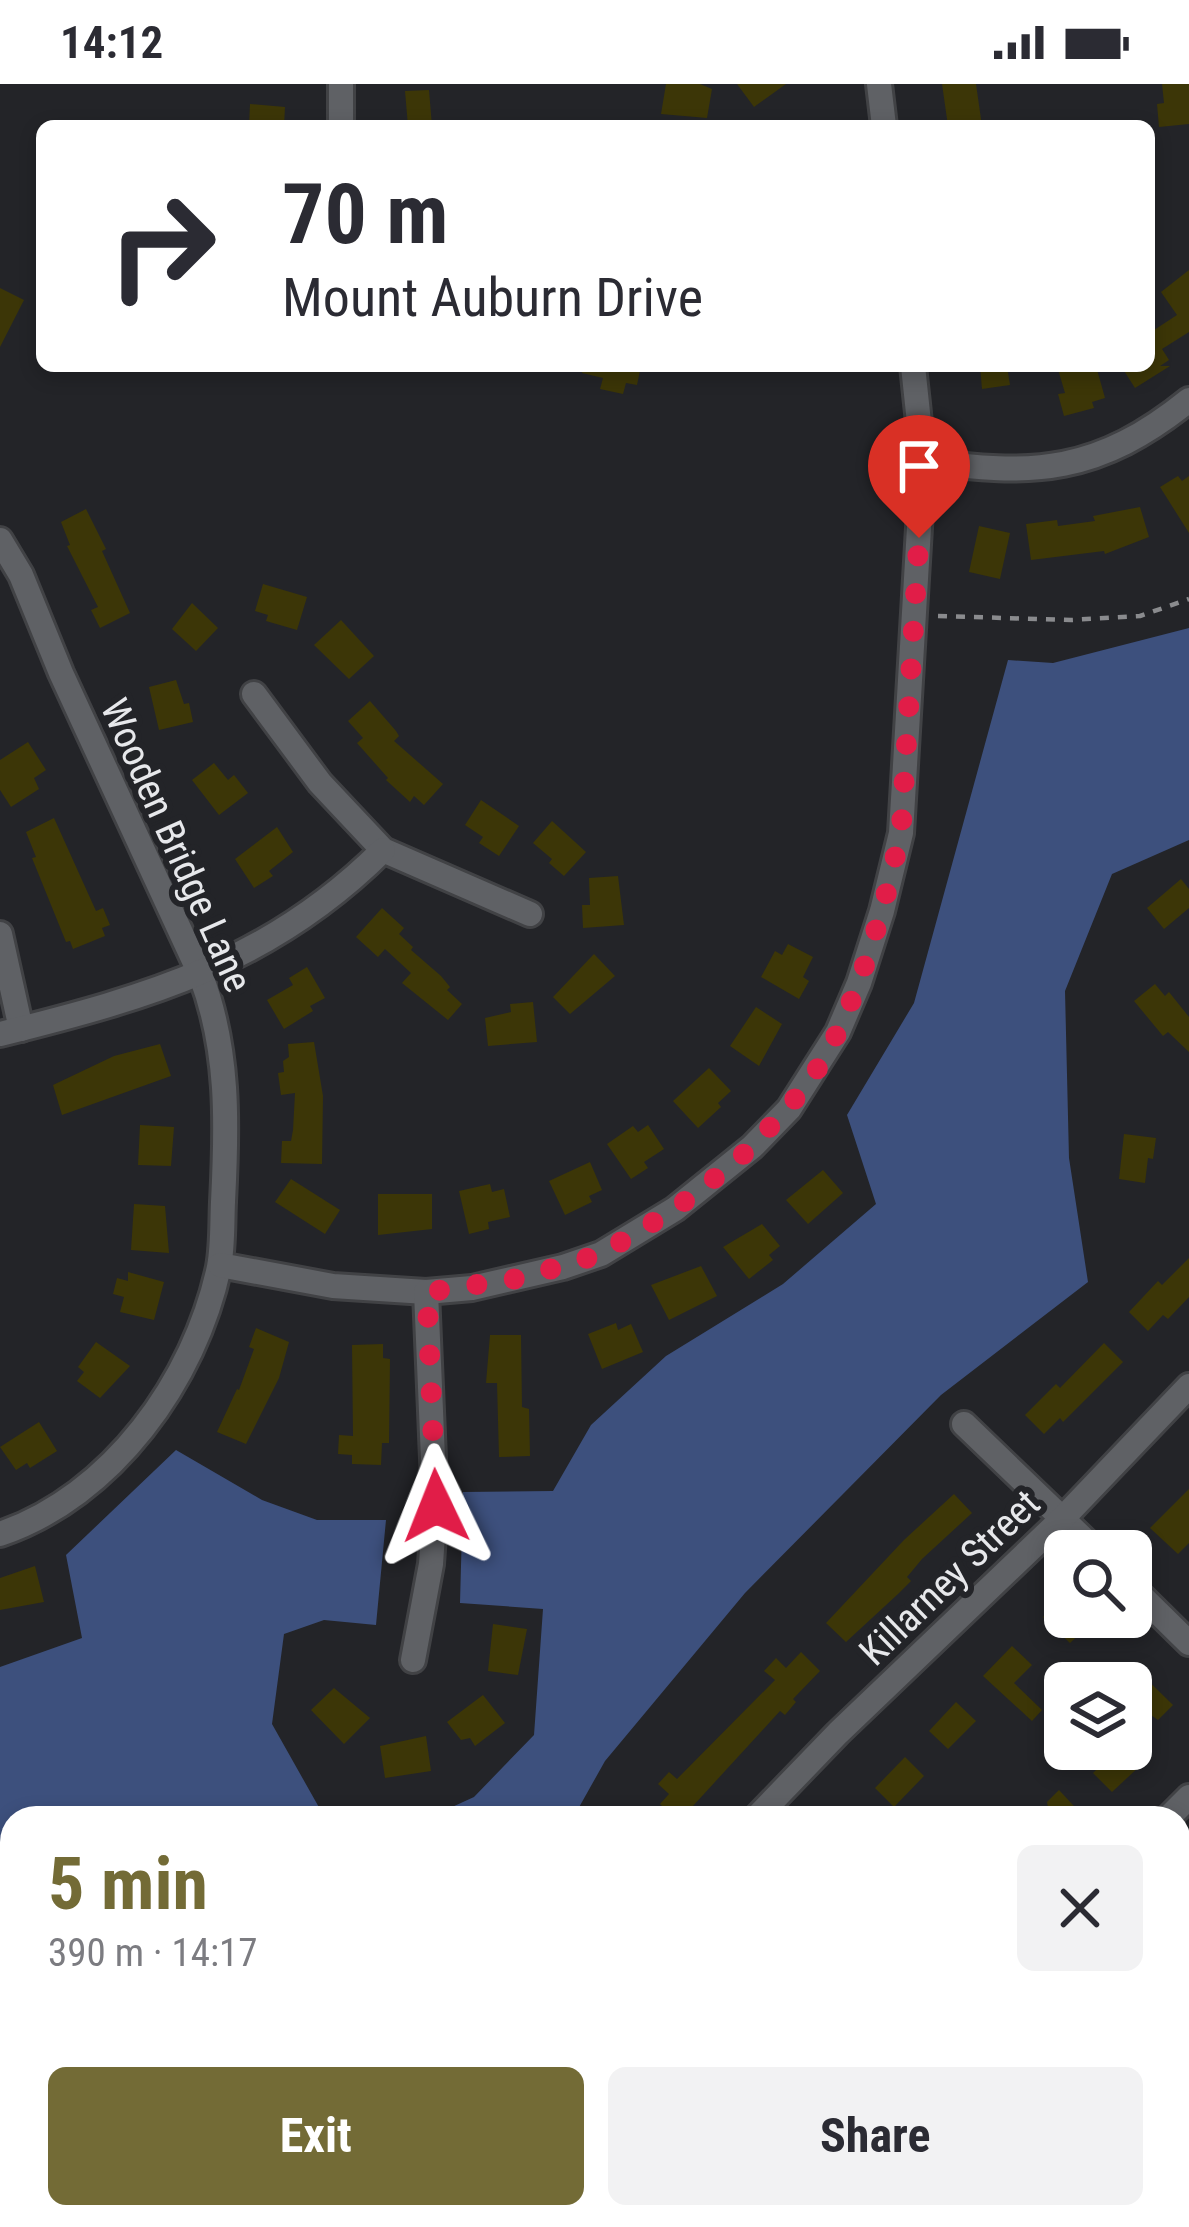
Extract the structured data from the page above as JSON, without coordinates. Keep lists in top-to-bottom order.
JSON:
{
  "streets": {
    "street": ["Wooden Bridge Lane", "Killarney Street"]
  },
  "page": {
    "status": "14:12",
    "turn": ["70 m", "Mount Auburn Drive"],
    "heading": ["5 min", "390 m · 14:17"],
    "buttons": ["Exit", "Share"]
  }
}
